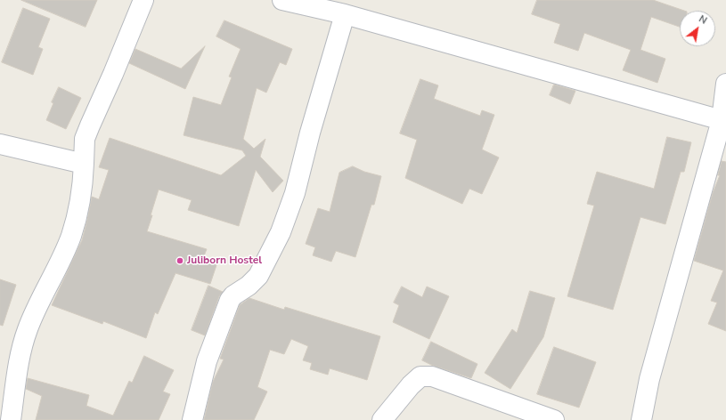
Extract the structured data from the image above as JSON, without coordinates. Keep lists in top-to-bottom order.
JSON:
{
  "places": ["Juliborn Hostel"],
  "north": "top right"
}
